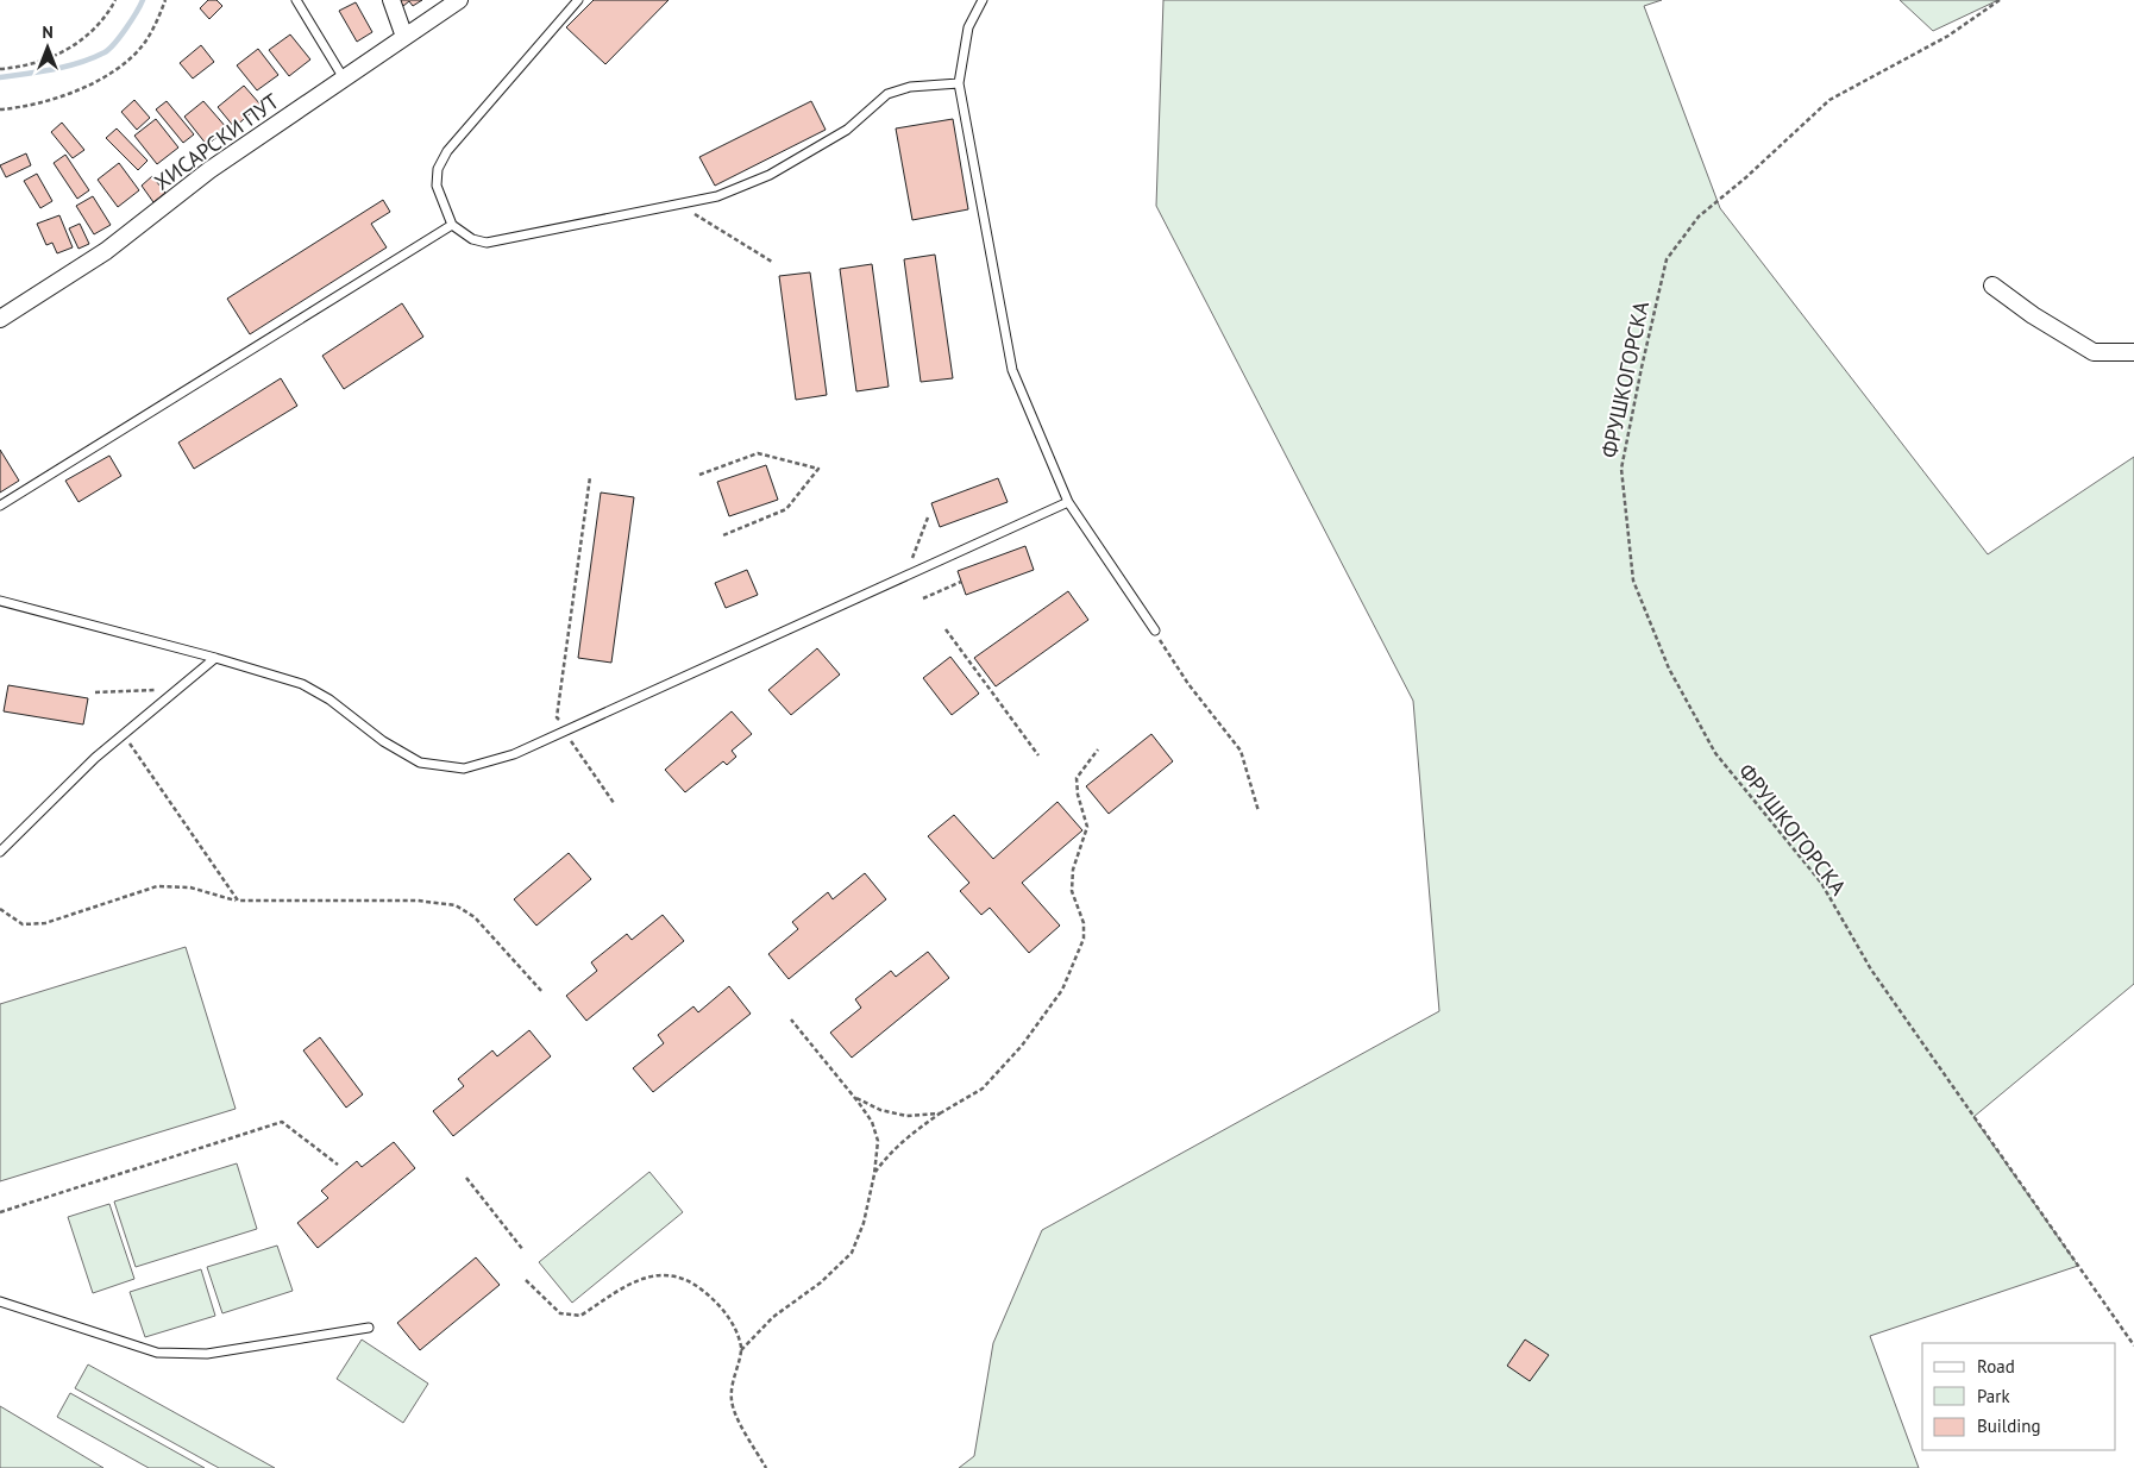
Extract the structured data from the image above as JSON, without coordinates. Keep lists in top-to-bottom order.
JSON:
{
  "streets": {
    "street": ["ХИСАРСКИ ПУТ"],
    "path": ["ФРУШКОГОРСКА"]
  },
  "legend": ["Road", "Park", "Building"],
  "north": "top"
}
